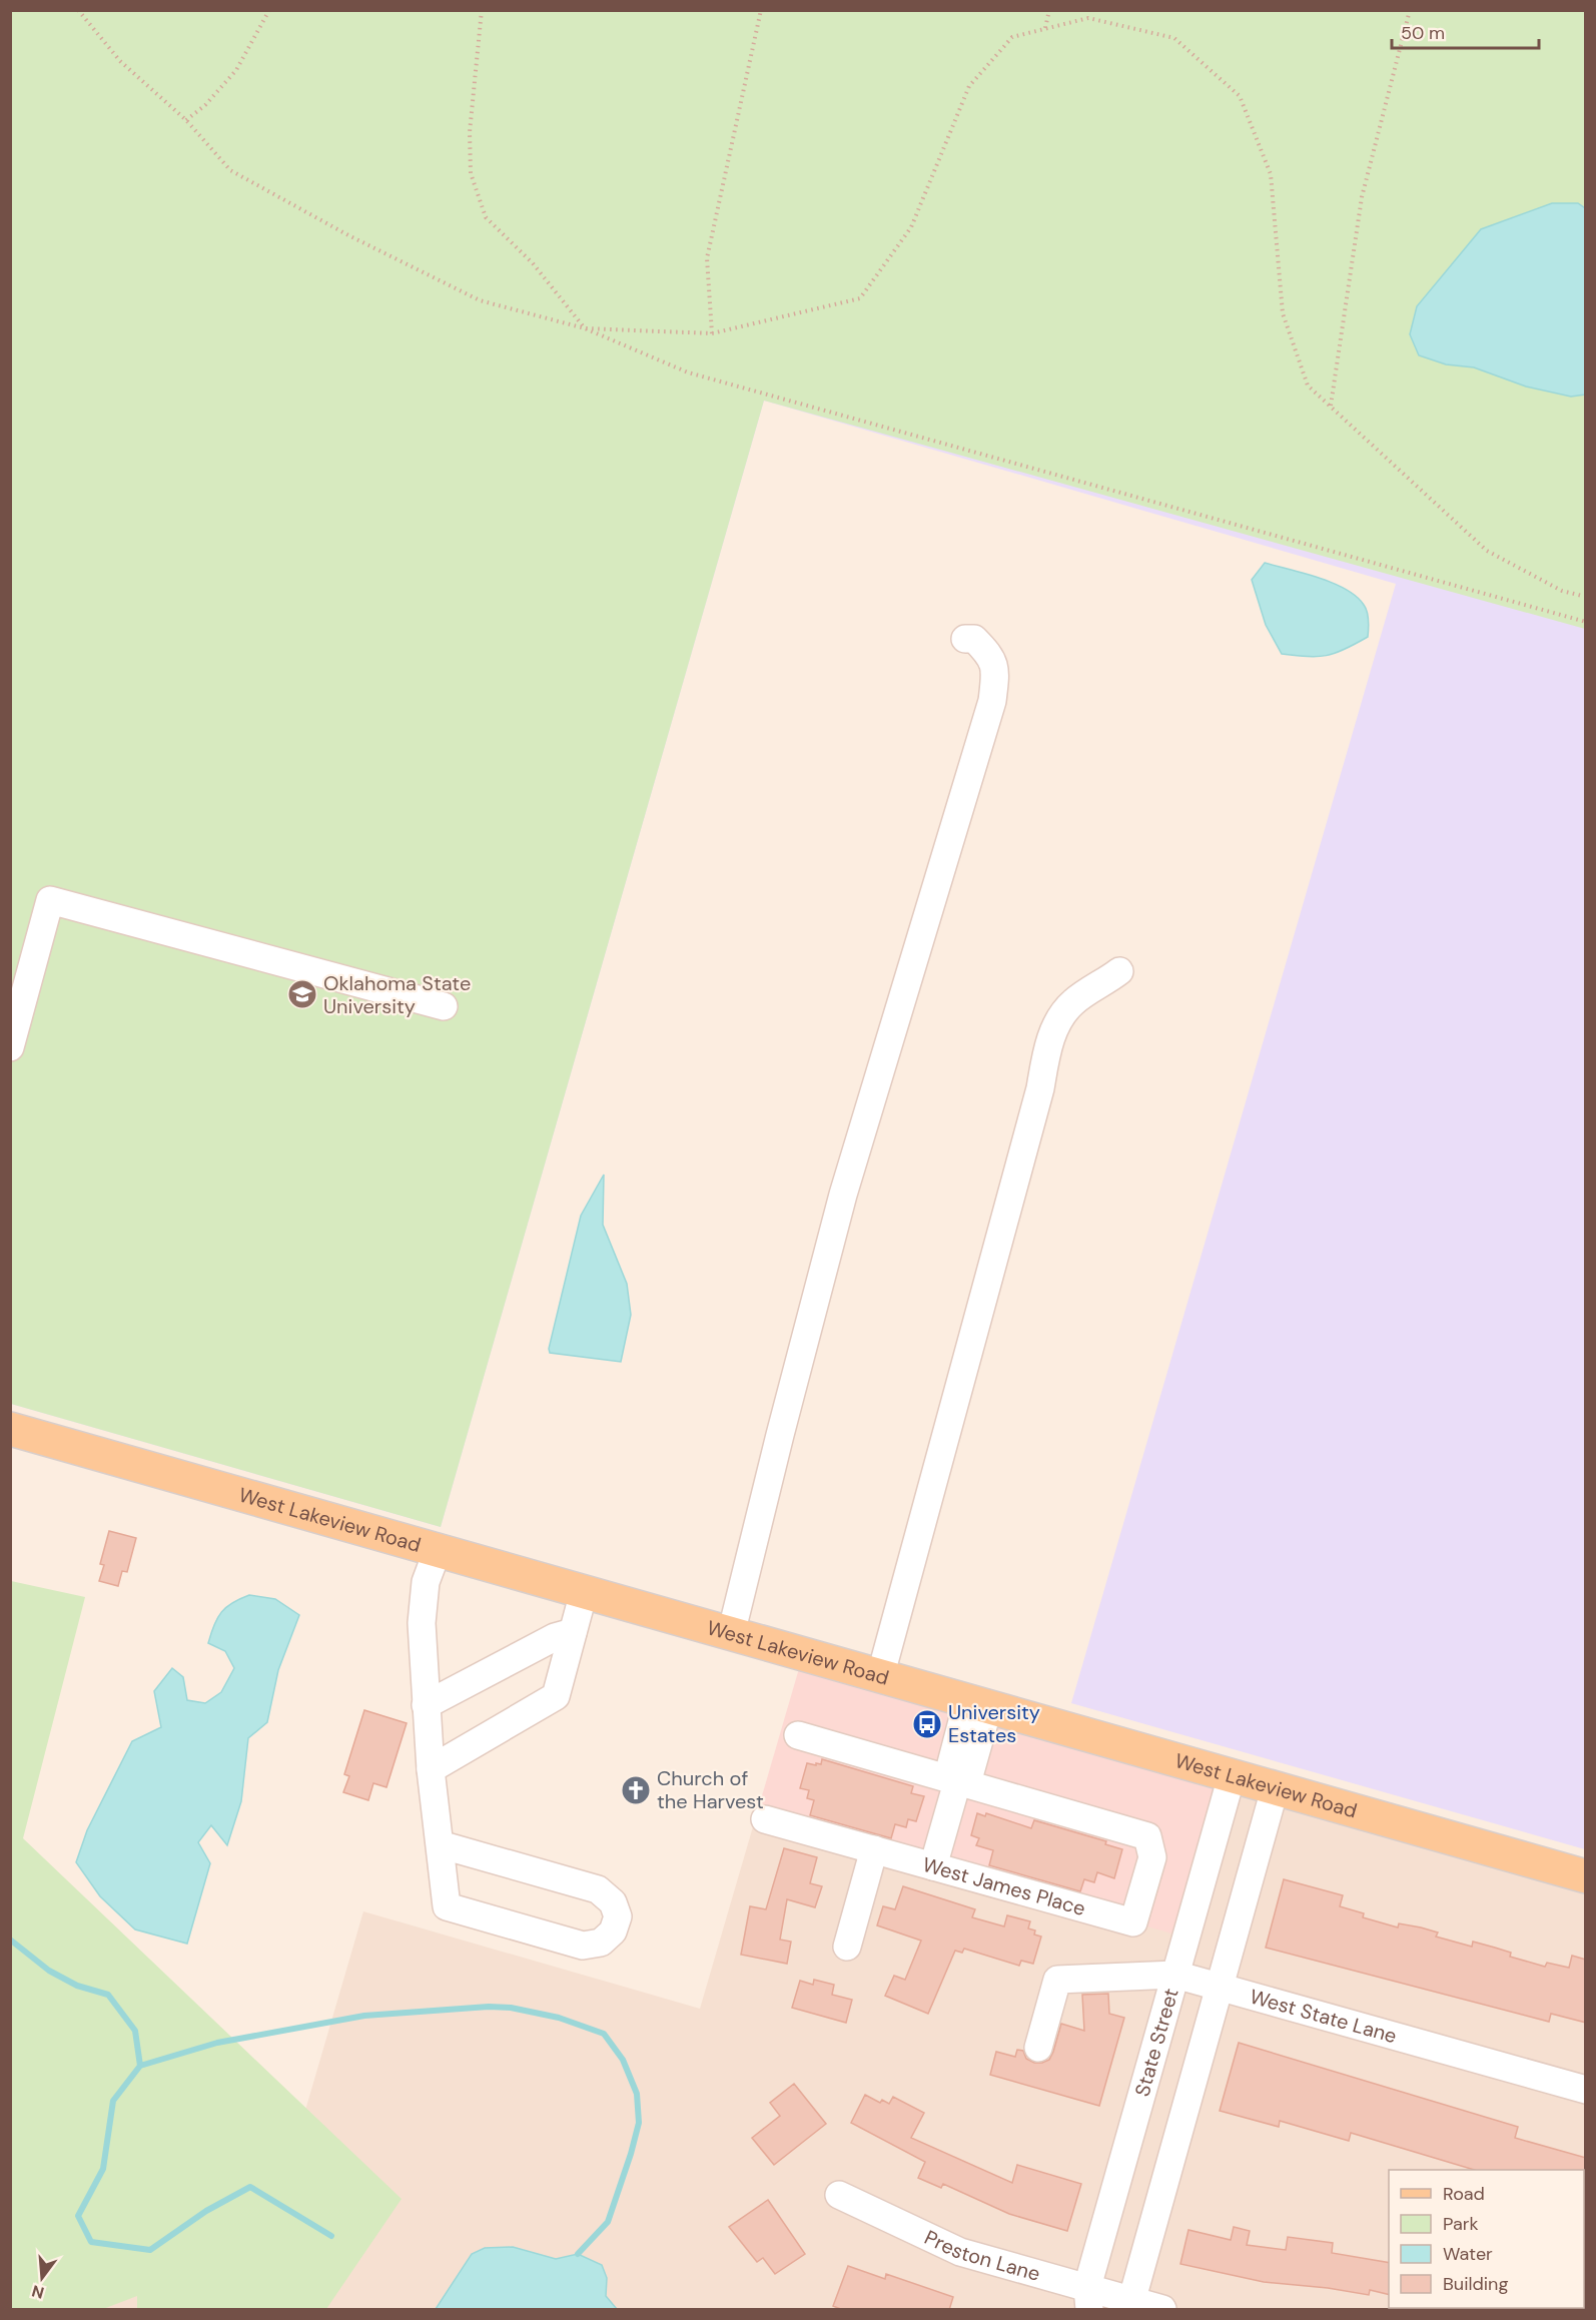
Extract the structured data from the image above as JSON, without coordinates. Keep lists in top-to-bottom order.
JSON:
{
  "streets": {
    "main road": ["West Lakeview Road"],
    "street": [
      "West James Place",
      "West State Lane",
      "State Street",
      "Preston Lane"
    ]
  },
  "crossings": [
    ["West Lakeview Road", "State Street"],
    ["West State Lane", "State Street"],
    ["State Street", "Preston Lane"]
  ],
  "places": {
    "school or university": ["Oklahoma State University"],
    "bus stop": ["University Estates"],
    "church": ["Church of the Harvest"]
  },
  "legend": [
    "Road",
    "Park",
    "Water",
    "Building"
  ],
  "scale_bar": "50 m",
  "north": "bottom"
}
